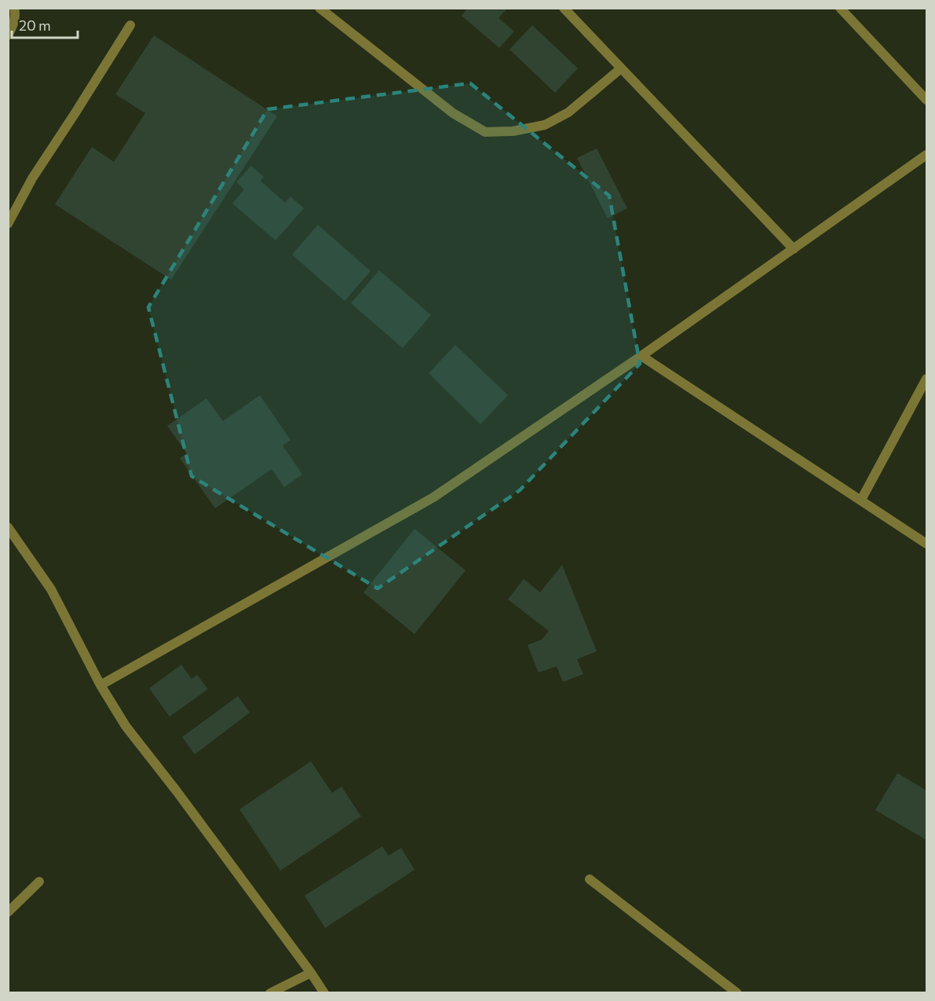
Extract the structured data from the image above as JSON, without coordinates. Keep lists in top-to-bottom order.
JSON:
{
  "scale_bar": "20 m"
}
